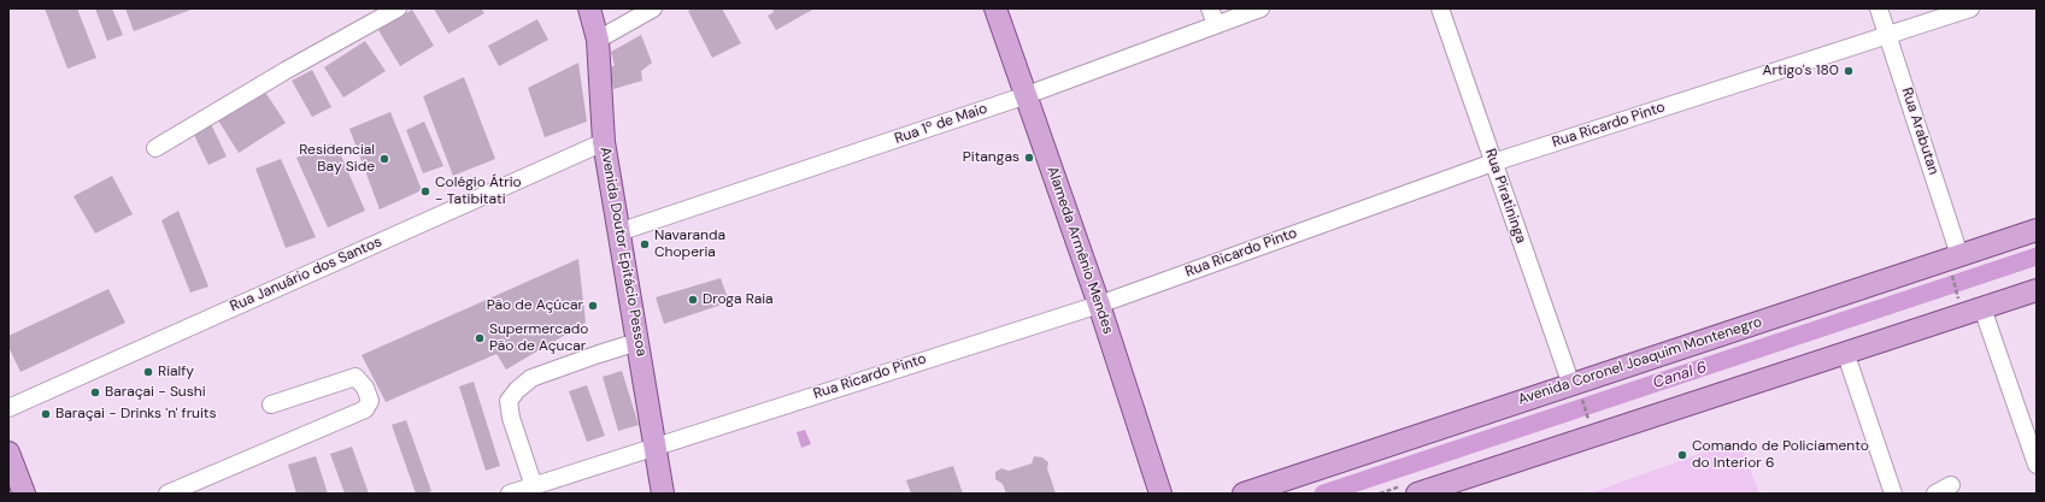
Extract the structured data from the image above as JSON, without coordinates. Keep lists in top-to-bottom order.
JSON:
{
  "streets": {
    "main road": ["Alameda Armênio Mendes", "Avenida Doutor Epitácio Pessoa", "Avenida Coronel Joaquim Montenegro"],
    "street": [
      "Rua 1º de Maio",
      "Rua Ricardo Pinto",
      "Rua Arabutan",
      "Rua Piratininga",
      "Rua Januário dos Santos"
    ]
  },
  "crossings": [
    ["Rua 1º de Maio", "Alameda Armênio Mendes"],
    ["Rua 1º de Maio", "Avenida Doutor Epitácio Pessoa"],
    ["Rua Ricardo Pinto", "Rua Arabutan"],
    ["Rua Ricardo Pinto", "Rua Piratininga"],
    ["Rua Ricardo Pinto", "Alameda Armênio Mendes"],
    ["Rua Ricardo Pinto", "Avenida Doutor Epitácio Pessoa"],
    ["Rua Arabutan", "Avenida Coronel Joaquim Montenegro"],
    ["Rua Piratininga", "Avenida Coronel Joaquim Montenegro"],
    ["Avenida Doutor Epitácio Pessoa", "Rua Januário dos Santos"]
  ],
  "water": ["Canal 6"],
  "places": [
    "Artigo's 180",
    "Pitangas",
    "Residencial Bay Side",
    "Colégio Átrio - Tatibitati",
    "Navaranda Choperia",
    "Droga Raia",
    "Pão de Açúcar",
    "Supermercado Pão de Açucar",
    "Rialfy",
    "Baraçai - Sushi",
    "Baraçai - Drinks 'n' fruits",
    "Comando de Policiamento do Interior 6"
  ]
}
